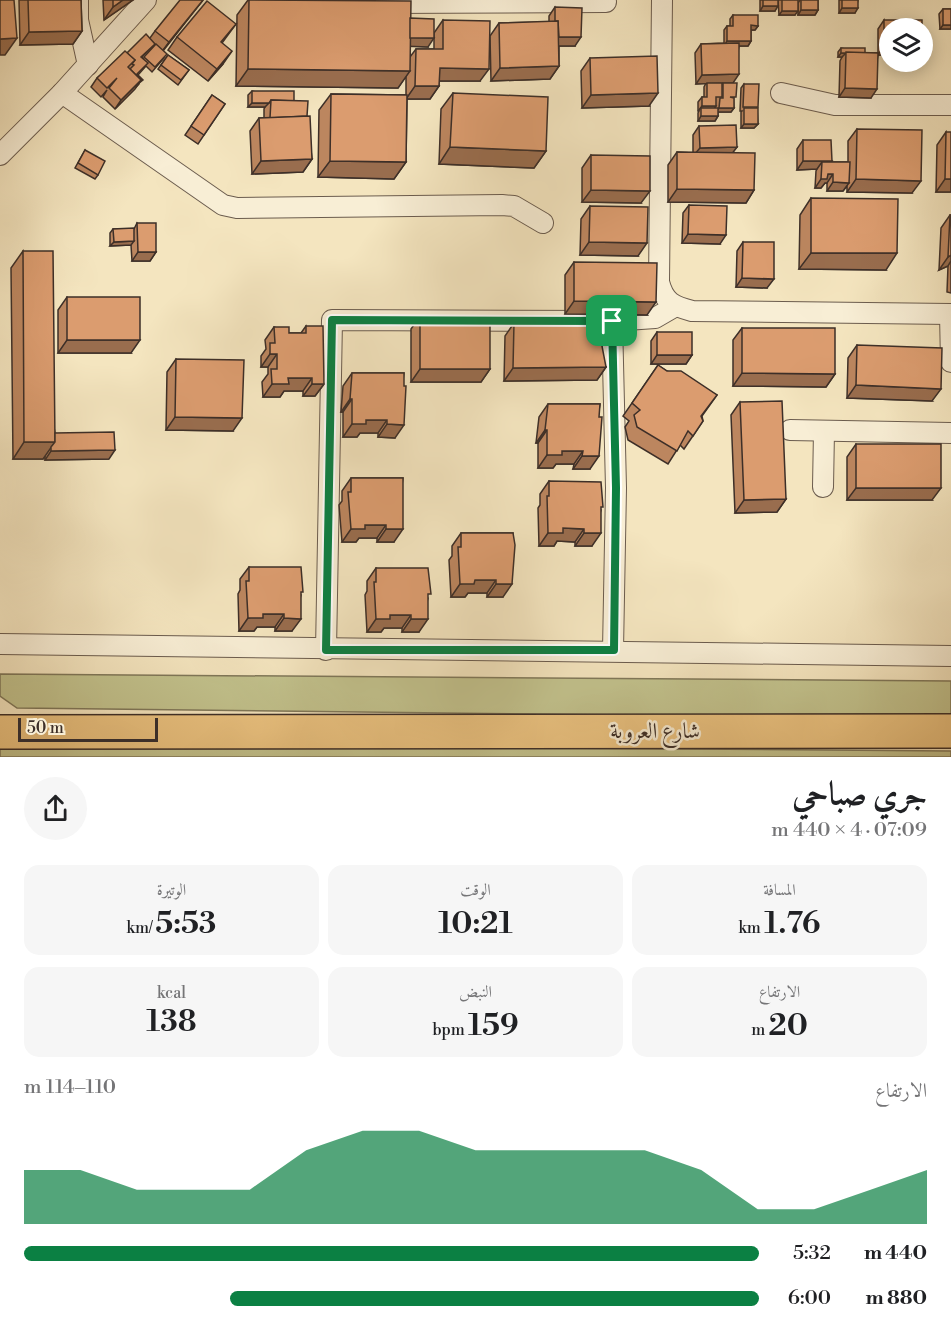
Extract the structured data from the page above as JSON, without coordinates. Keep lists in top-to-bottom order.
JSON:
{
  "streets": {
    "highway": ["شارع العروبة"]
  },
  "scale_bar": "50 m",
  "page": {
    "scale": "50 m",
    "heading": ["جري صباحي", "07:09 · 4 × 440 m"],
    "stats": [
      ["المسافة", "1.76 km"],
      ["الوقت", "10:21"],
      ["الوتيرة", "5:53 /km"],
      ["الارتفاع", "20 m"],
      ["النبض", "159 bpm"],
      ["kcal", "138"]
    ],
    "chart": ["الارتفاع", "110–114 m"],
    "list": [
      {
        "name": "440 m",
        "note": "5:32"
      },
      {
        "name": "880 m",
        "note": "6:00"
      }
    ]
  }
}
